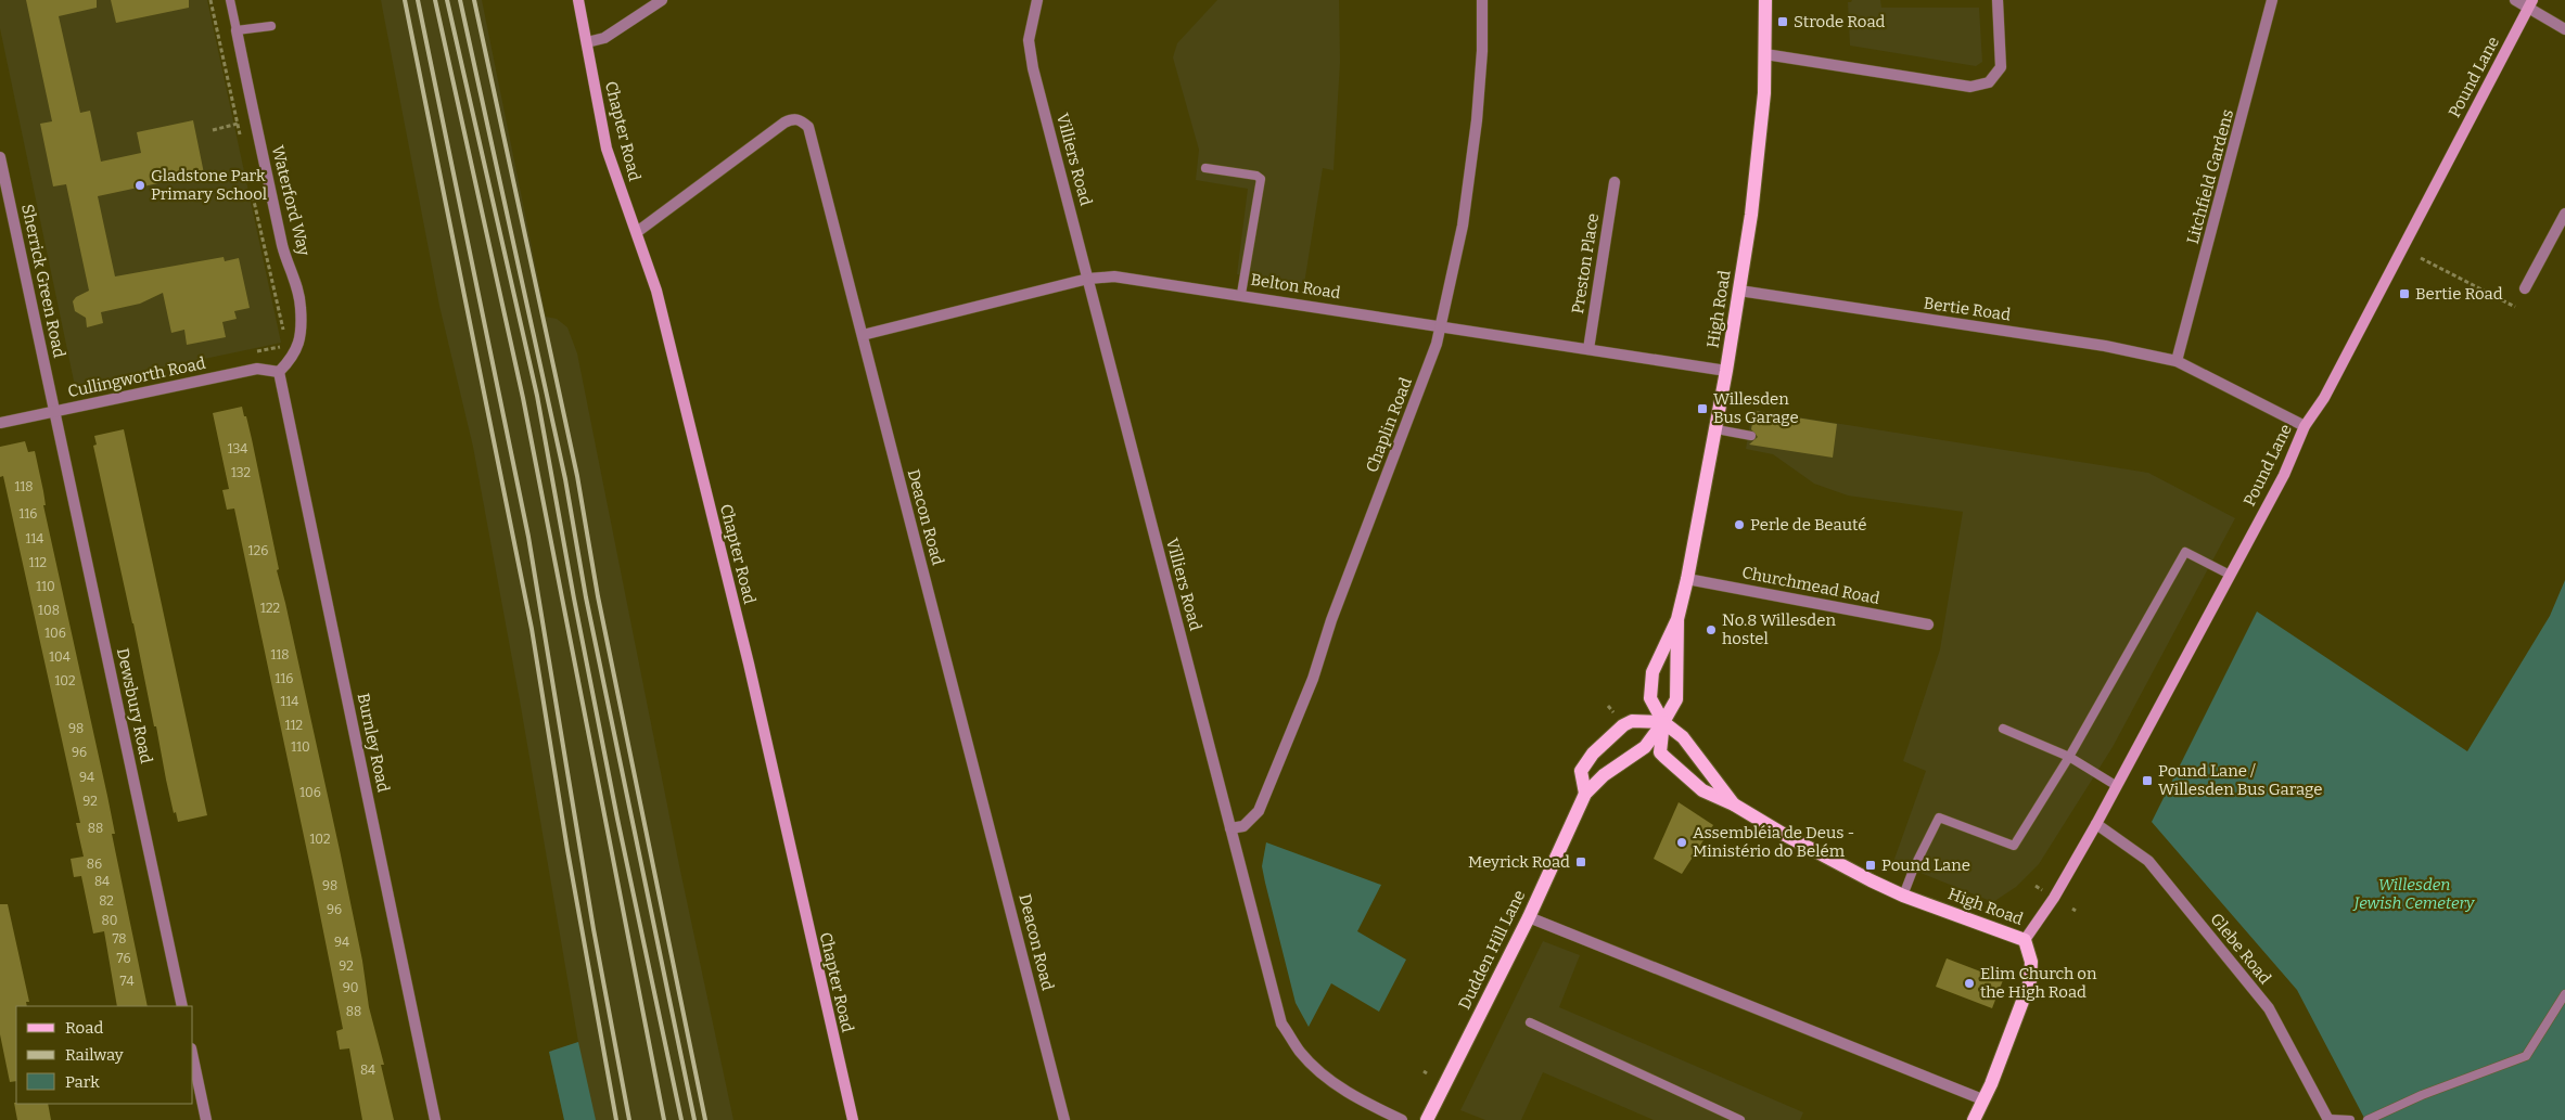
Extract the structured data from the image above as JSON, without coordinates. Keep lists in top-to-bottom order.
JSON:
{
  "streets": {
    "main road": ["High Road", "Dudden Hill Lane"],
    "street": [
      "Pound Lane",
      "Chapter Road",
      "Villiers Road",
      "Litchfield Gardens",
      "Waterford Way",
      "Preston Place",
      "Sherrick Green Road",
      "Belton Road",
      "Bertie Road",
      "Cullingworth Road",
      "Chaplin Road",
      "Deacon Road",
      "Churchmead Road",
      "Dewsbury Road",
      "Burnley Road",
      "Glebe Road"
    ]
  },
  "crossings": [
    ["Pound Lane", "High Road"],
    ["Pound Lane", "Bertie Road"],
    ["Pound Lane", "Glebe Road"],
    ["Chapter Road", "Deacon Road"],
    ["Villiers Road", "Belton Road"],
    ["Villiers Road", "Chaplin Road"],
    ["Litchfield Gardens", "Bertie Road"],
    ["Waterford Way", "Cullingworth Road"],
    ["Waterford Way", "Burnley Road"],
    ["Preston Place", "Belton Road"],
    ["Sherrick Green Road", "Cullingworth Road"],
    ["Sherrick Green Road", "Dewsbury Road"],
    ["Belton Road", "High Road"],
    ["Belton Road", "Chaplin Road"],
    ["Belton Road", "Deacon Road"],
    ["High Road", "Bertie Road"],
    ["High Road", "Churchmead Road"],
    ["High Road", "Dudden Hill Lane"],
    ["Cullingworth Road", "Dewsbury Road"],
    ["Cullingworth Road", "Burnley Road"]
  ],
  "parks": ["Willesden Jewish Cemetery"],
  "places": {
    "transit": [
      "Strode Road",
      "Bertie Road",
      "Willesden Bus Garage",
      "Pound Lane / Willesden Bus Garage",
      "Meyrick Road",
      "Pound Lane"
    ],
    "other": [
      "Gladstone Park Primary School",
      "Perle de Beauté",
      "No.8 Willesden hostel",
      "Assembléia de Deus - Ministério do Belém",
      "Elim Church on the High Road"
    ]
  },
  "house_numbers": [
    "134",
    "132",
    "118",
    "116",
    "114",
    "126",
    "112",
    "110",
    "122",
    "108",
    "106",
    "118",
    "104",
    "116",
    "102",
    "114",
    "112",
    "98",
    "110",
    "96",
    "94",
    "106",
    "92",
    "88",
    "102",
    "86",
    "84",
    "98",
    "82",
    "96",
    "80",
    "78",
    "94",
    "76",
    "92",
    "74",
    "90",
    "88",
    "84"
  ],
  "legend": ["Road", "Railway", "Park"]
}
